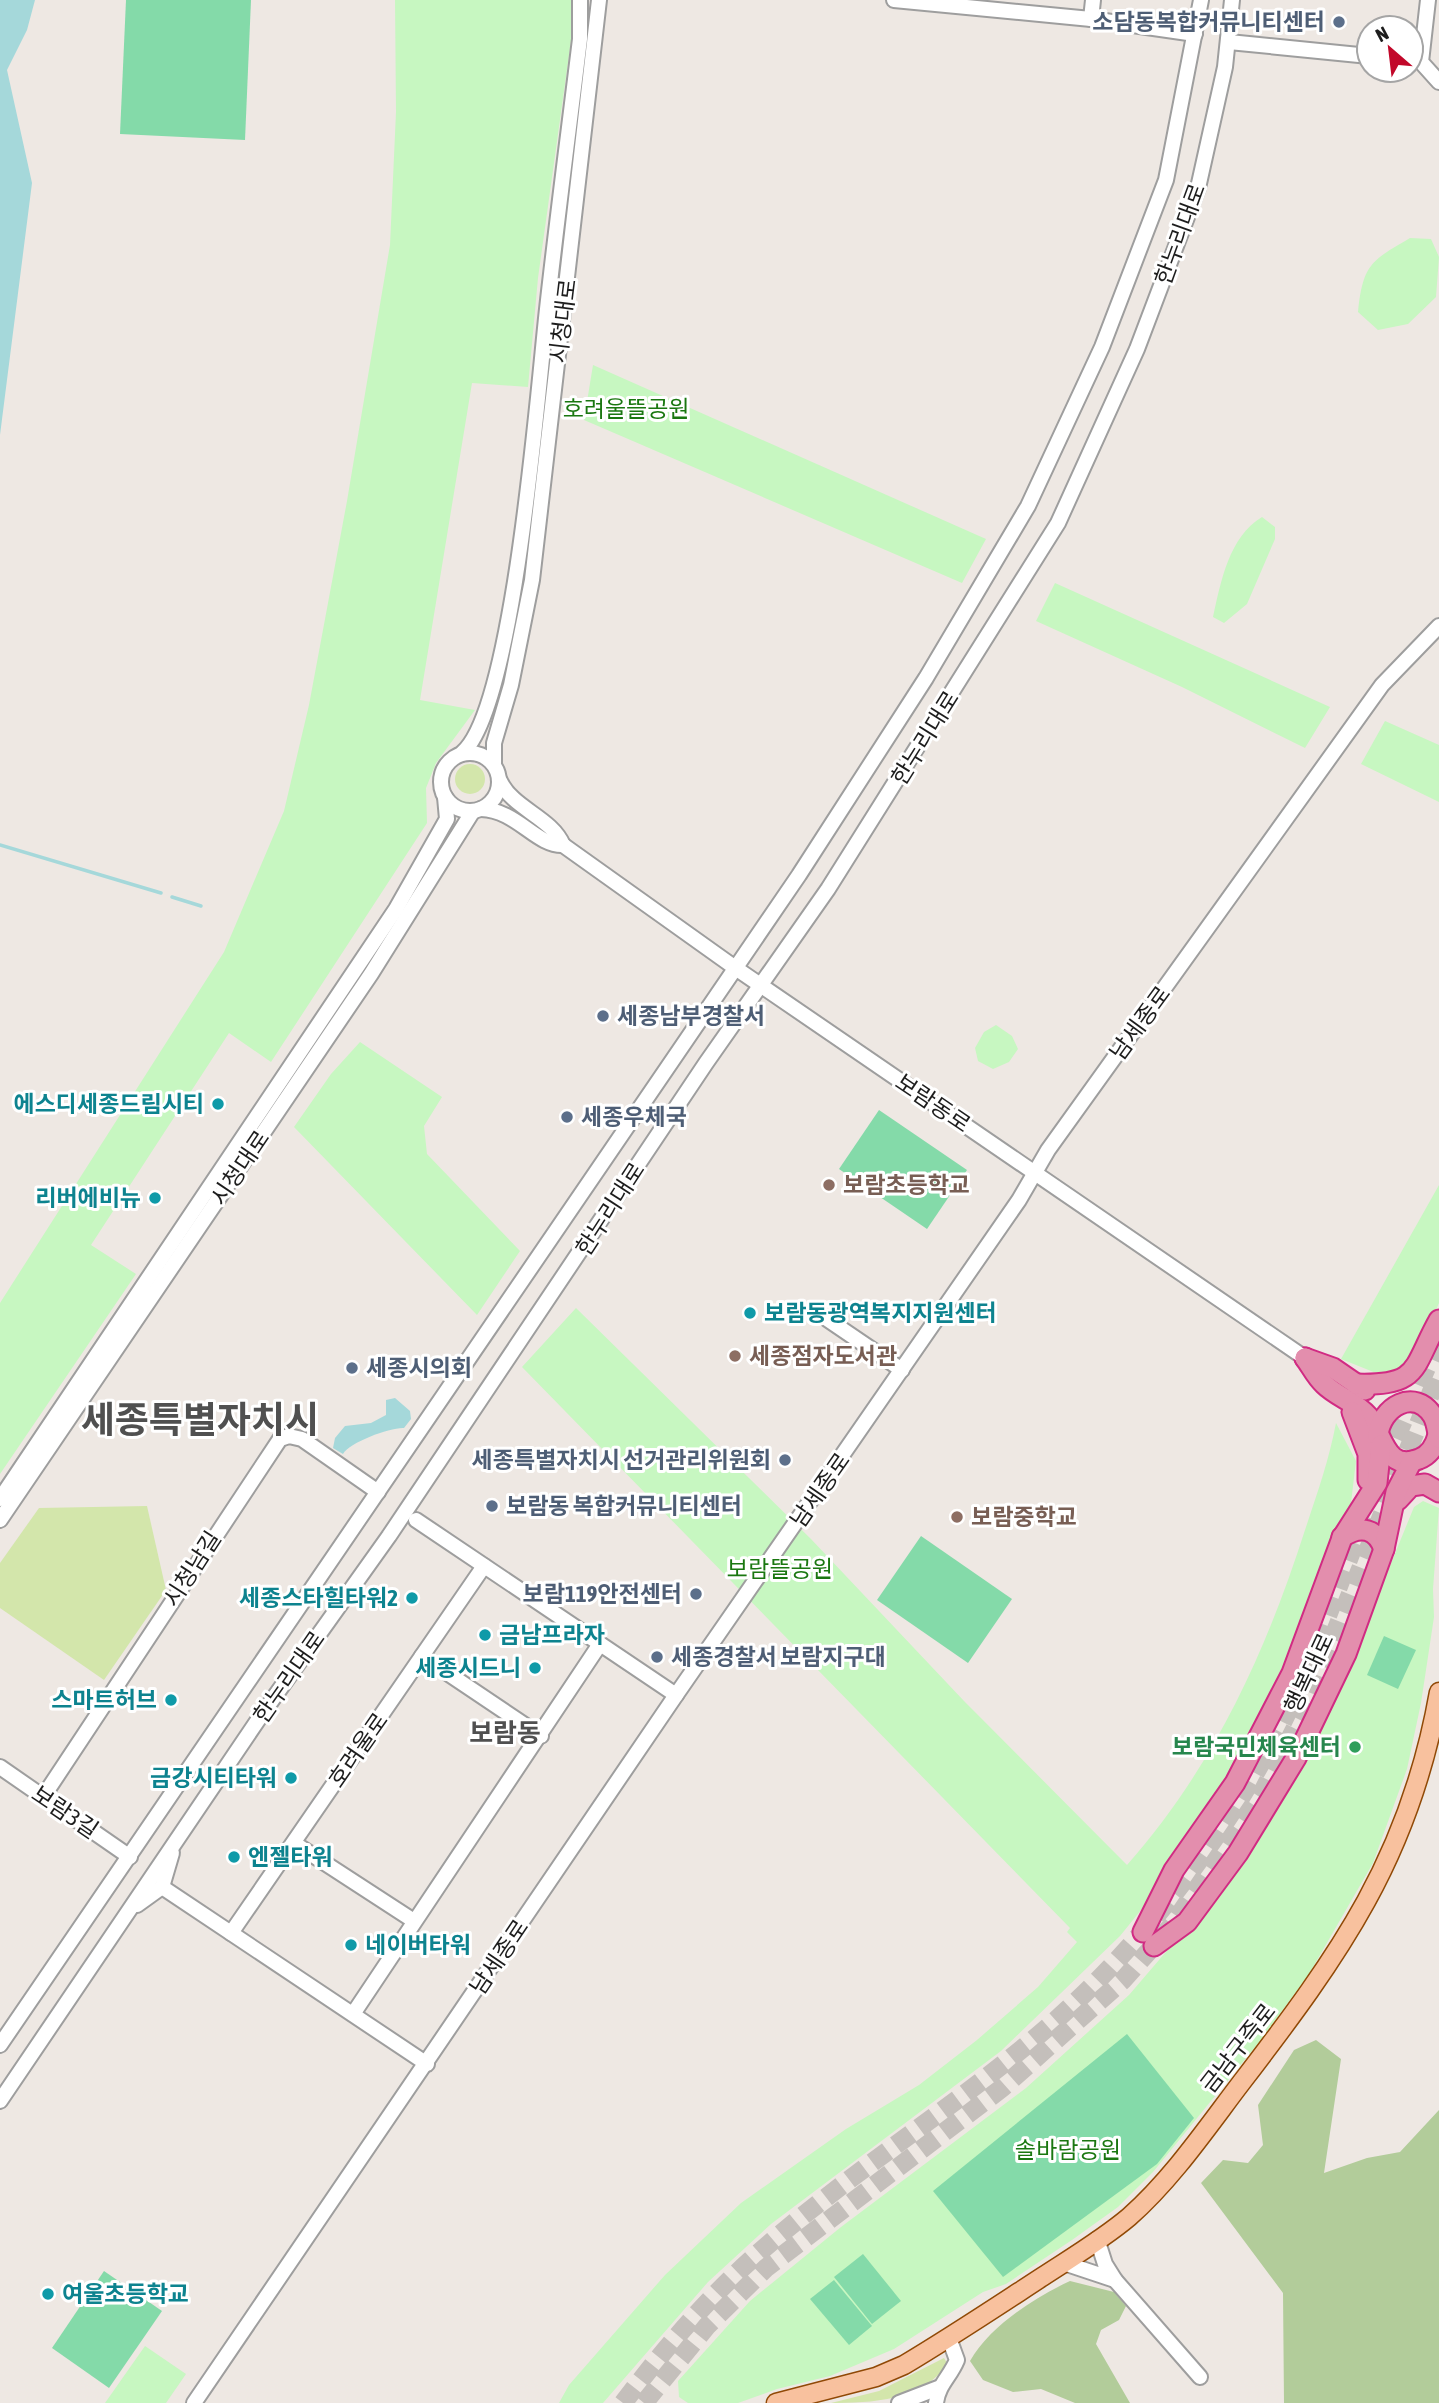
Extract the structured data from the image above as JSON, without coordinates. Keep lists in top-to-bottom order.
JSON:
{
  "streets": {
    "highway": ["행복대로"],
    "main road": ["금남구즉로"],
    "street": [
      "한누리대로",
      "시청대로",
      "남세종로",
      "보람동로",
      "시청남길",
      "호려울로",
      "보람3길"
    ]
  },
  "crossings": [
    ["한누리대로", "보람동로"],
    ["한누리대로", "시청남길"],
    ["한누리대로", "보람3길"],
    ["남세종로", "보람동로"],
    ["시청남길", "보람3길"]
  ],
  "districts": ["세종특별자치시", "보람동"],
  "parks": ["호려울뜰공원", "보람뜰공원", "솔바람공원"],
  "places": [
    "소담동복합커뮤니티센터",
    "세종남부경찰서",
    "에스디세종드림시티",
    "세종우체국",
    "보람초등학교",
    "리버에비뉴",
    "보람동광역복지지원센터",
    "세종점자도서관",
    "세종시의회",
    "세종특별자치시 선거관리위원회",
    "보람동 복합커뮤니티센터",
    "보람중학교",
    "보람119안전센터",
    "세종스타힐타워2",
    "금남프라자",
    "세종경찰서 보람지구대",
    "세종시드니",
    "스마트허브",
    "보람국민체육센터",
    "금강시티타워",
    "엔젤타워",
    "네이버타워",
    "여울초등학교"
  ],
  "north": "top left"
}
